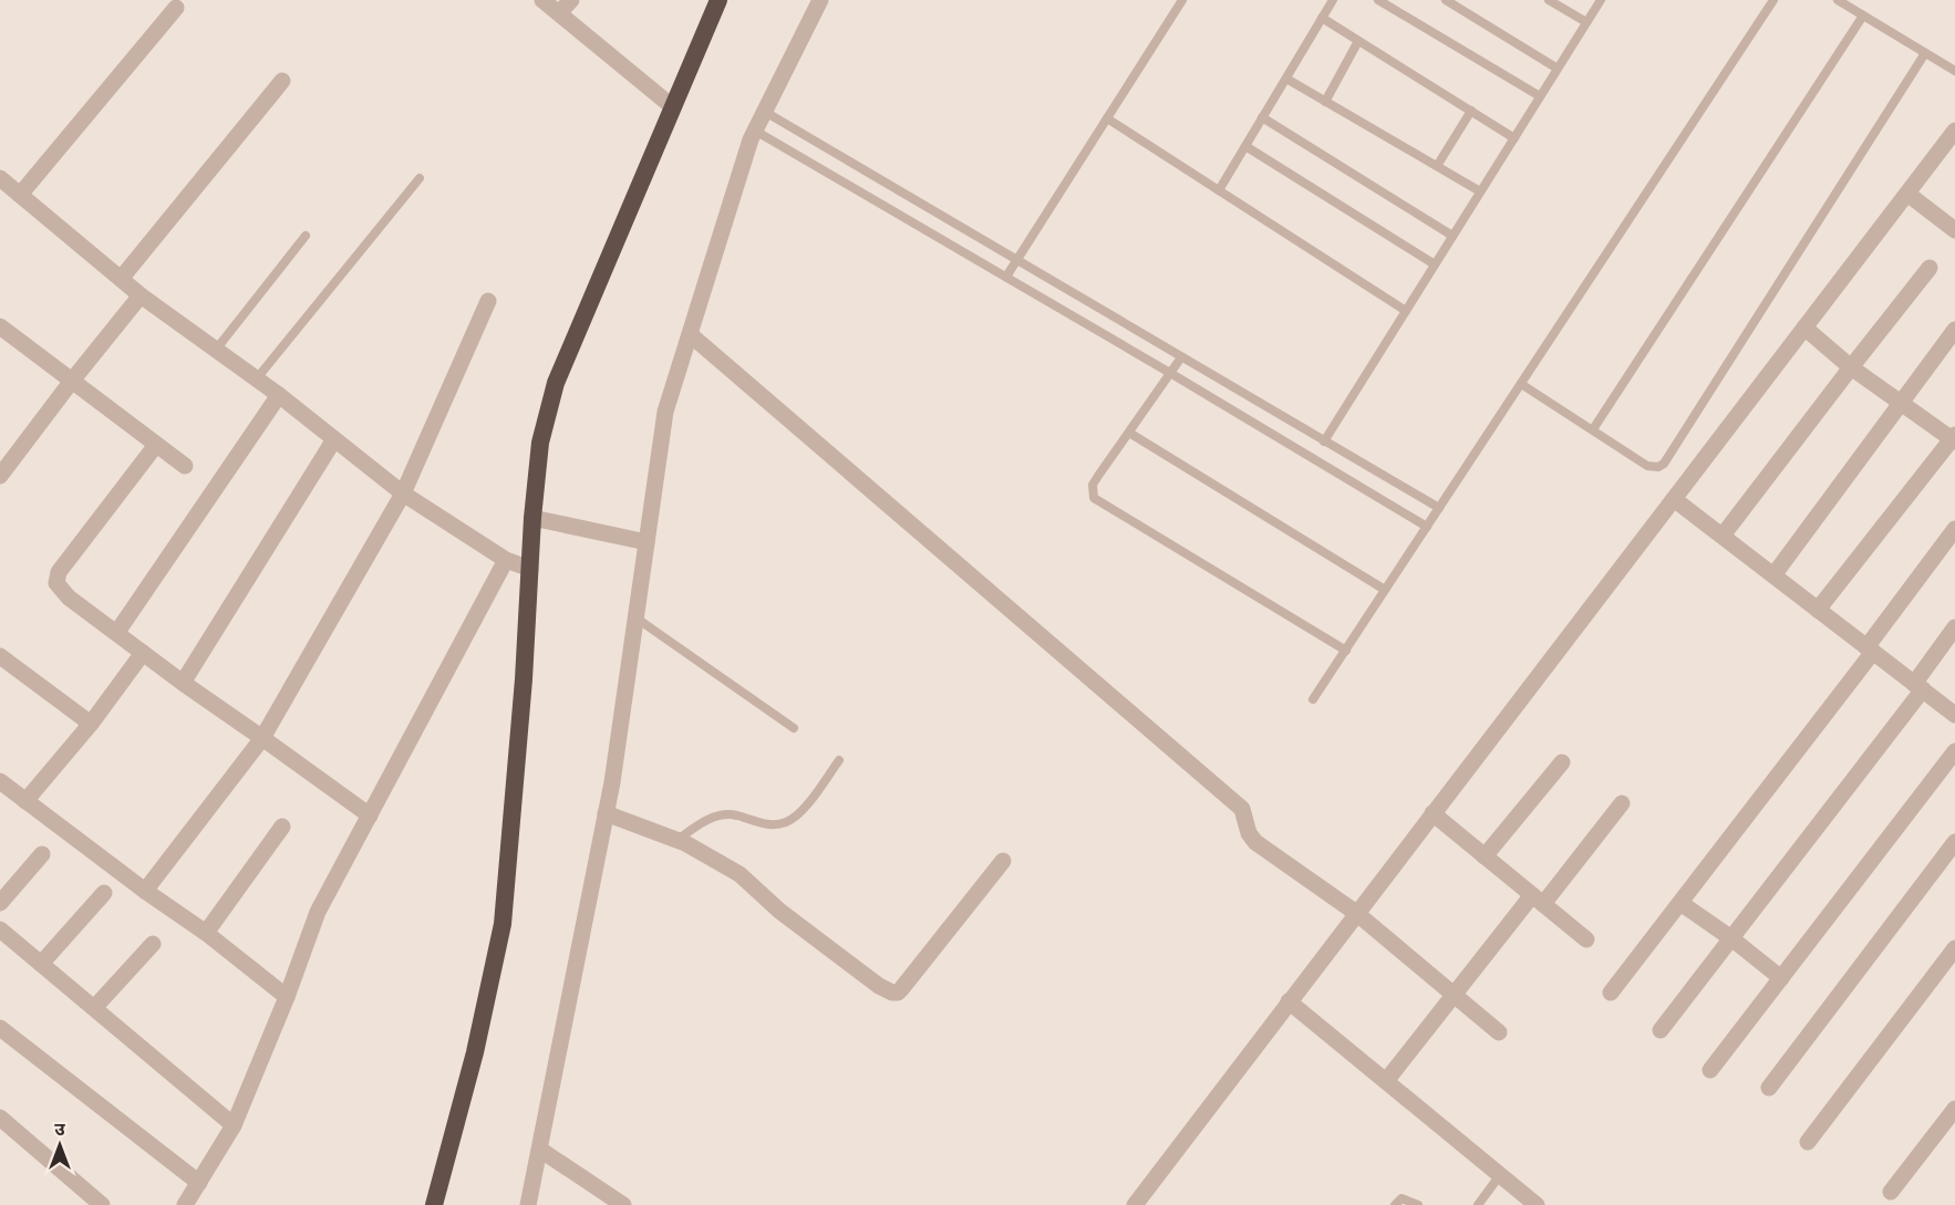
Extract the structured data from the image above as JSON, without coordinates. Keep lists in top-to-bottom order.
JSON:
{
  "north": "top"
}
